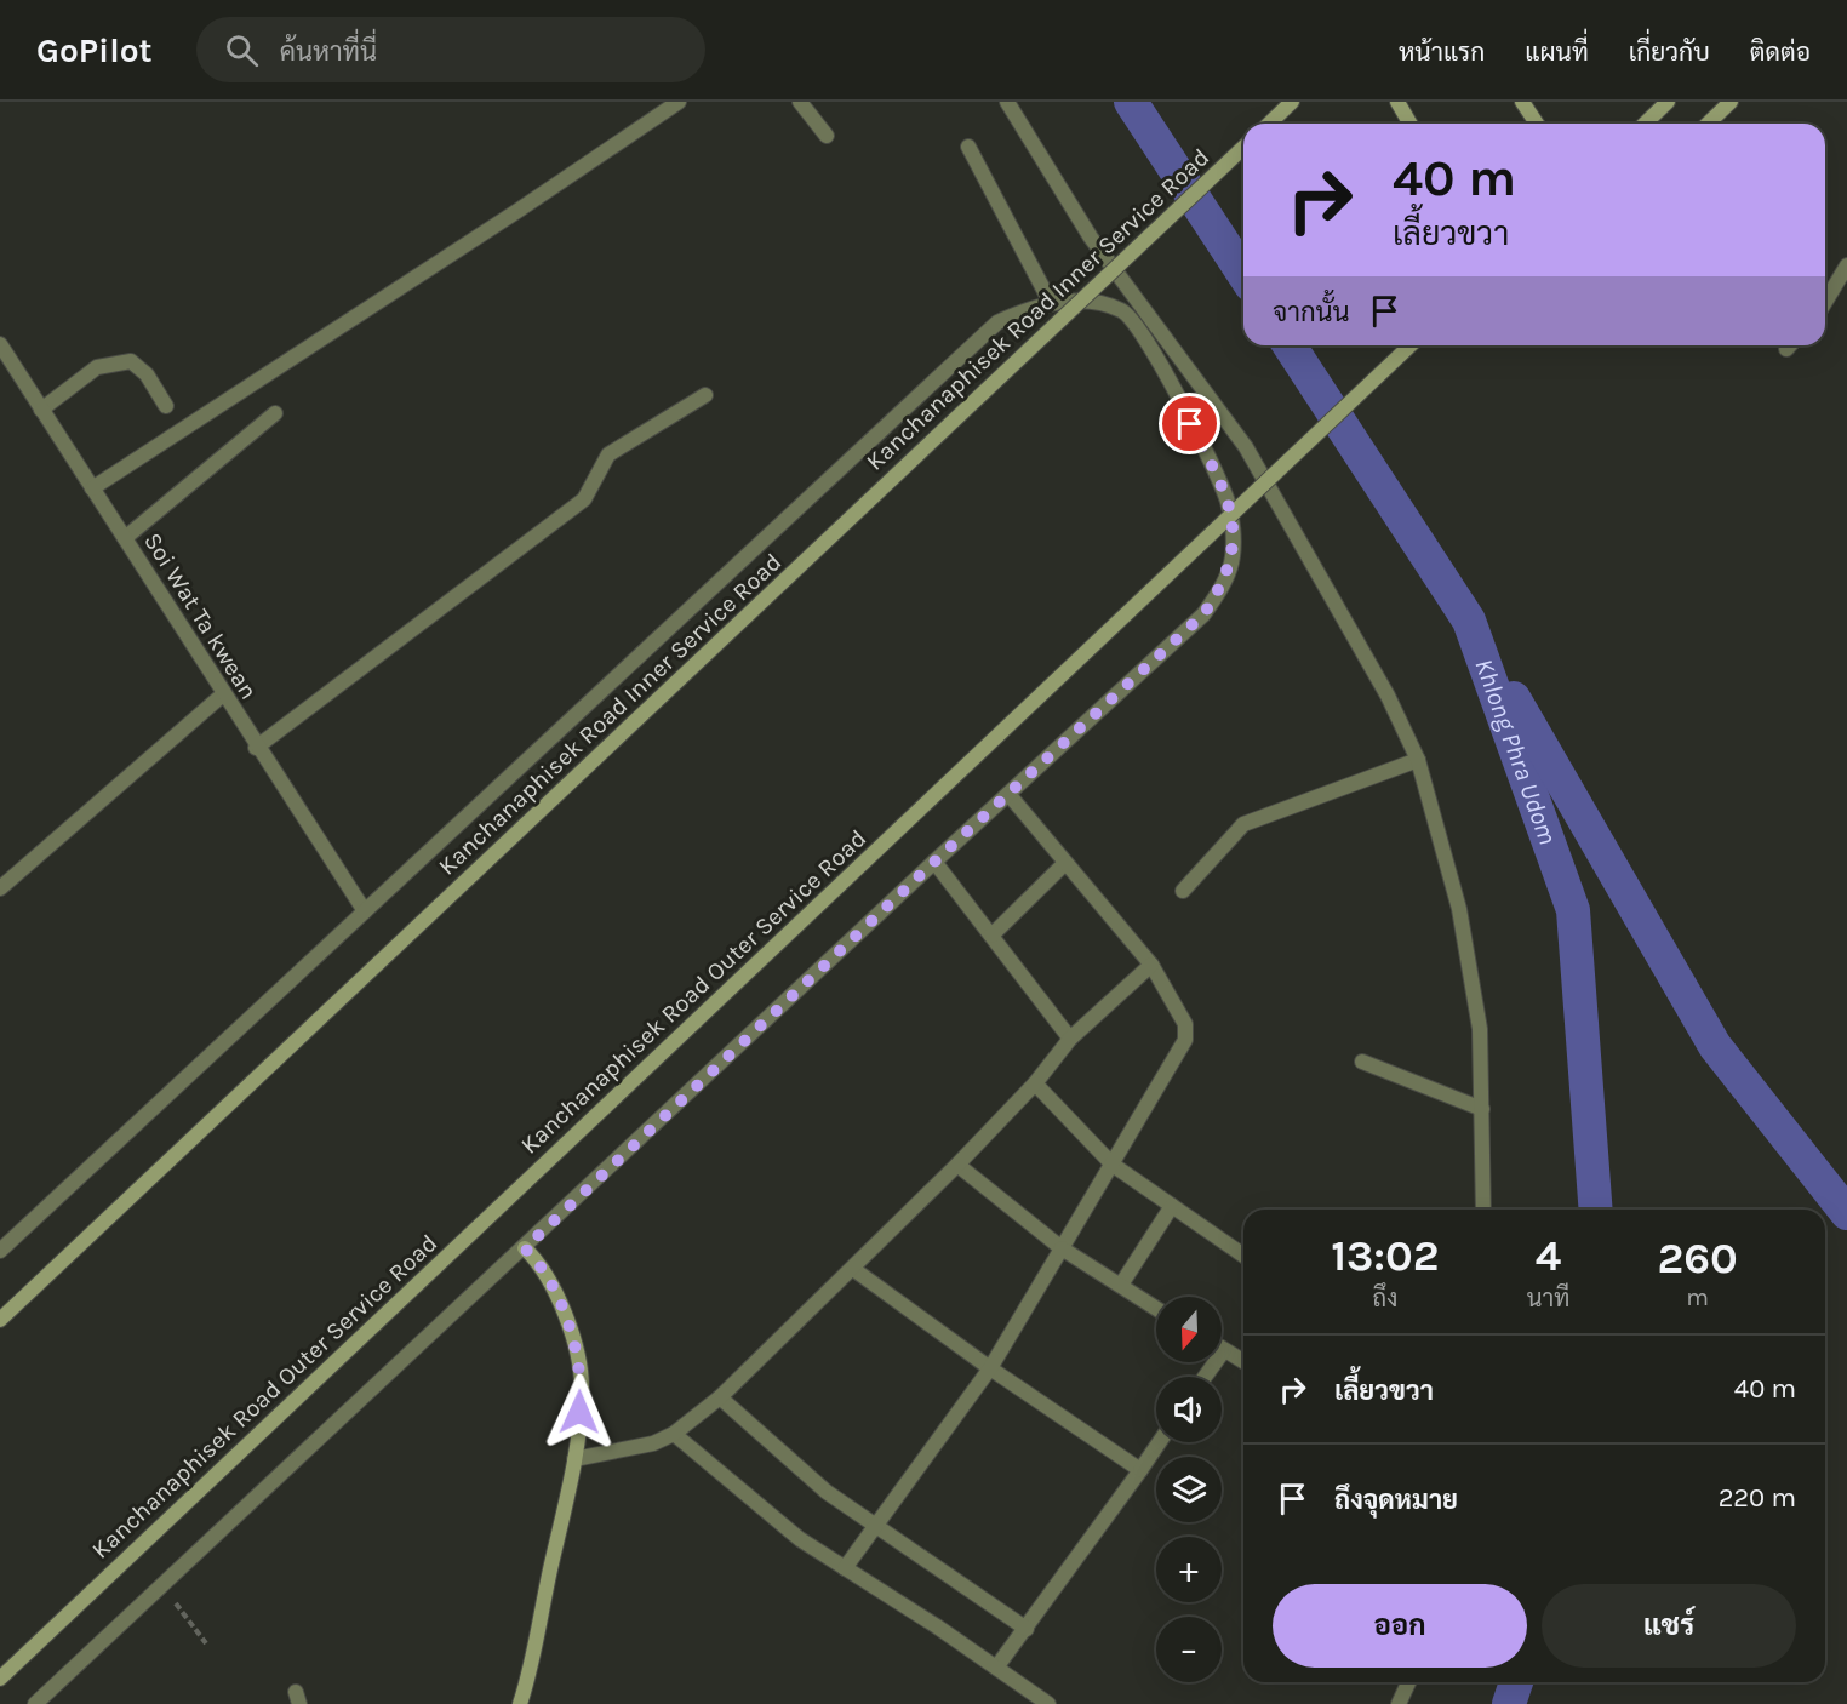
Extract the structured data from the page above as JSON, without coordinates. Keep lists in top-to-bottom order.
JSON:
{
  "streets": {
    "main road": ["Kanchanaphisek Road Inner Service Road", "Kanchanaphisek Road Outer Service Road"],
    "street": ["Soi Wat Ta kwean"]
  },
  "water": ["Khlong Phra Udom"],
  "north": "bottom",
  "page": {
    "header": "GoPilot",
    "search": "ค้นหาที่นี่",
    "nav": [
      "หน้าแรก",
      "แผนที่",
      "เกี่ยวกับ",
      "ติดต่อ"
    ],
    "turn": ["40 m", "เลี้ยวขวา"],
    "then": "จากนั้น",
    "eta": [
      "13:02",
      "ถึง",
      "4",
      "นาที",
      "260",
      "m"
    ],
    "map_buttons": ["+", "−"],
    "list": [
      {
        "name": "เลี้ยวขวา",
        "value": "40 m"
      },
      {
        "name": "ถึงจุดหมาย",
        "value": "220 m"
      }
    ],
    "buttons": ["ออก", "แชร์"]
  }
}
